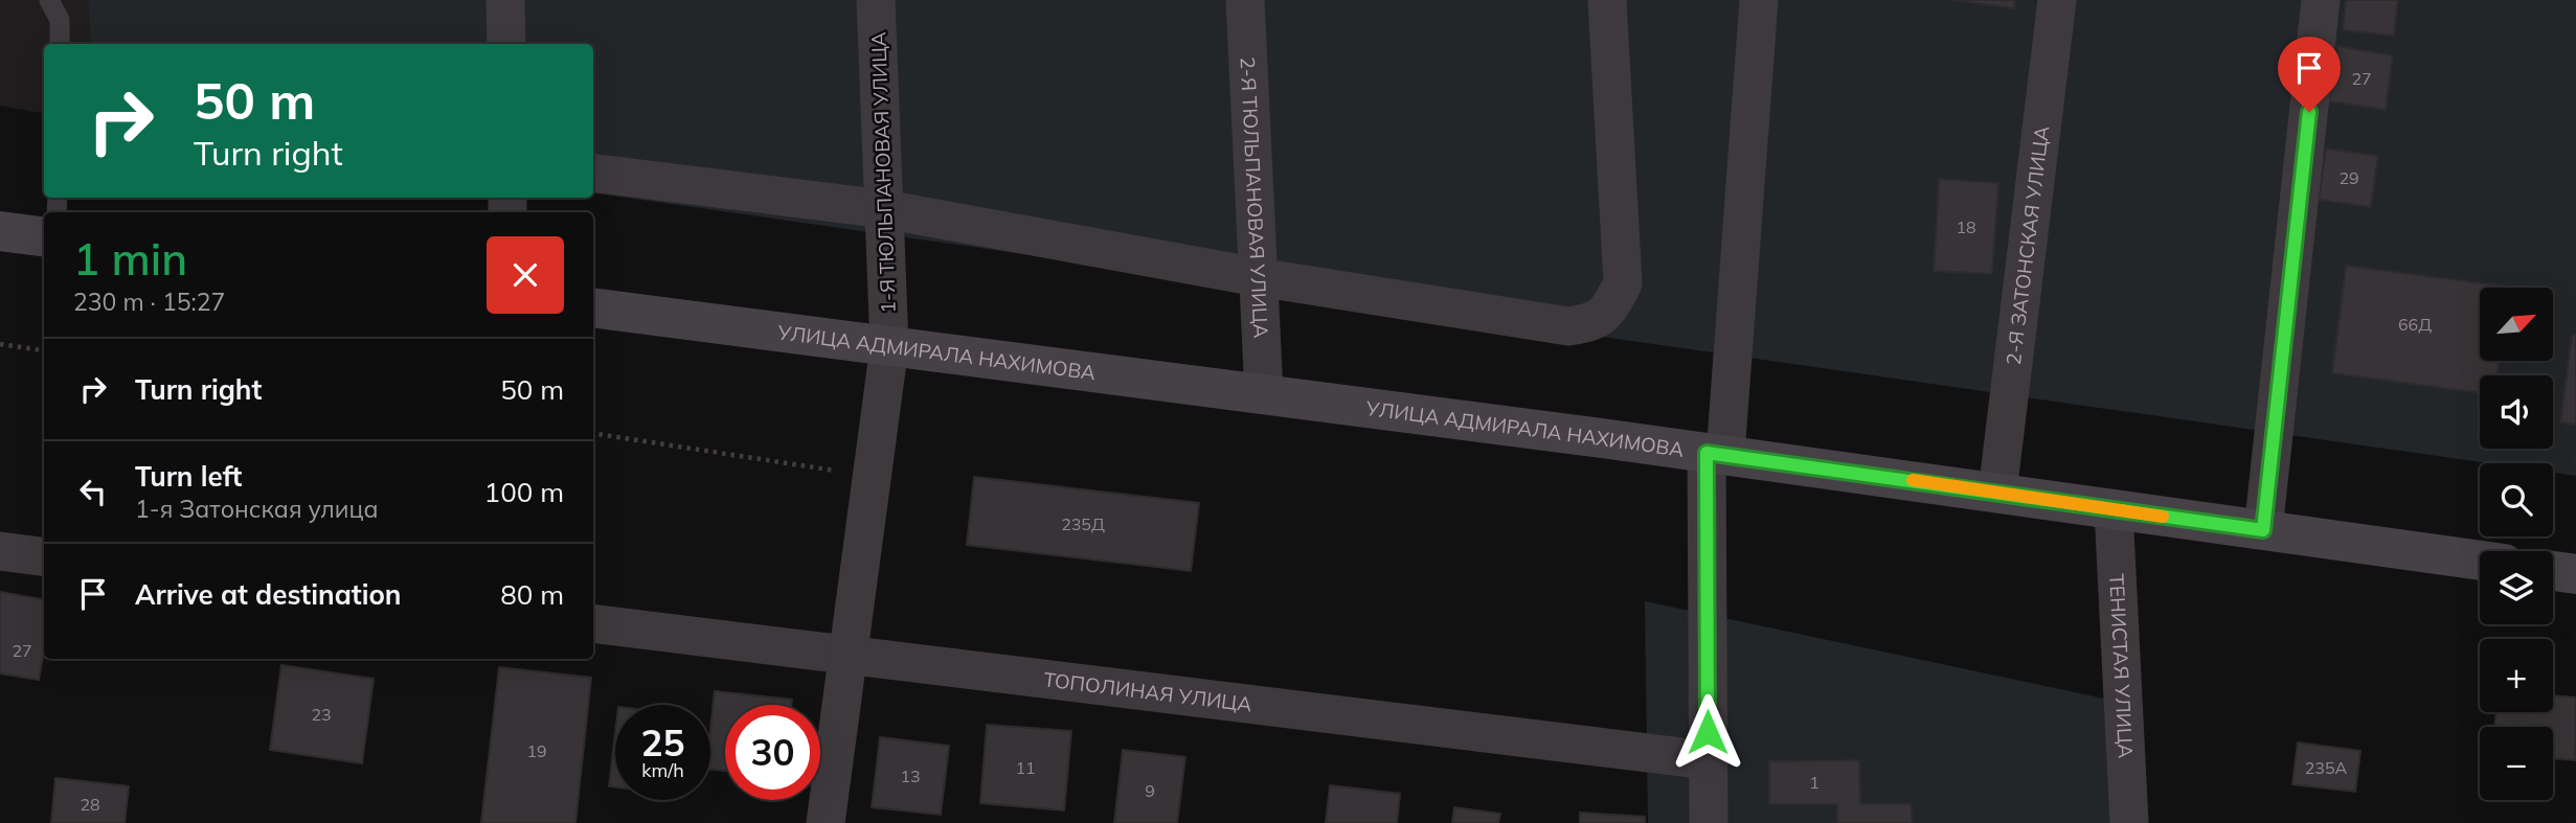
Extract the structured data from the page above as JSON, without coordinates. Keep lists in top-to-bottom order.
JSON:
{
  "streets": {
    "main road": ["УЛИЦА АДМИРАЛА НАХИМОВА"],
    "street": [
      "1-Я ТЮЛЬПАНОВАЯ УЛИЦА",
      "2-Я ТЮЛЬПАНОВАЯ УЛИЦА",
      "2-Я ЗАТОНСКАЯ УЛИЦА",
      "ТЕНИСТАЯ УЛИЦА",
      "ТОПОЛИНАЯ УЛИЦА"
    ]
  },
  "crossings": [
    ["1-Я ТЮЛЬПАНОВАЯ УЛИЦА", "УЛИЦА АДМИРАЛА НАХИМОВА"],
    ["1-Я ТЮЛЬПАНОВАЯ УЛИЦА", "ТОПОЛИНАЯ УЛИЦА"],
    ["2-Я ТЮЛЬПАНОВАЯ УЛИЦА", "УЛИЦА АДМИРАЛА НАХИМОВА"],
    ["2-Я ЗАТОНСКАЯ УЛИЦА", "УЛИЦА АДМИРАЛА НАХИМОВА"],
    ["УЛИЦА АДМИРАЛА НАХИМОВА", "ТЕНИСТАЯ УЛИЦА"]
  ],
  "house_numbers": [
    "27",
    "29",
    "18",
    "66Д",
    "235Д",
    "27",
    "23",
    "19",
    "11",
    "235А",
    "13",
    "1",
    "9",
    "28"
  ],
  "north": "top right",
  "page": {
    "turn": ["50 m", "Turn right"],
    "heading": ["1 min", "230 m · 15:27"],
    "map_buttons": ["+", "−"],
    "list": [
      {
        "name": "Turn right",
        "value": "50 m"
      },
      {
        "name": "Turn left",
        "note": "1-я Затонская улица",
        "value": "100 m"
      },
      {
        "name": "Arrive at destination",
        "value": "80 m"
      }
    ],
    "speed": "25 km/h",
    "limit": "30"
  }
}
